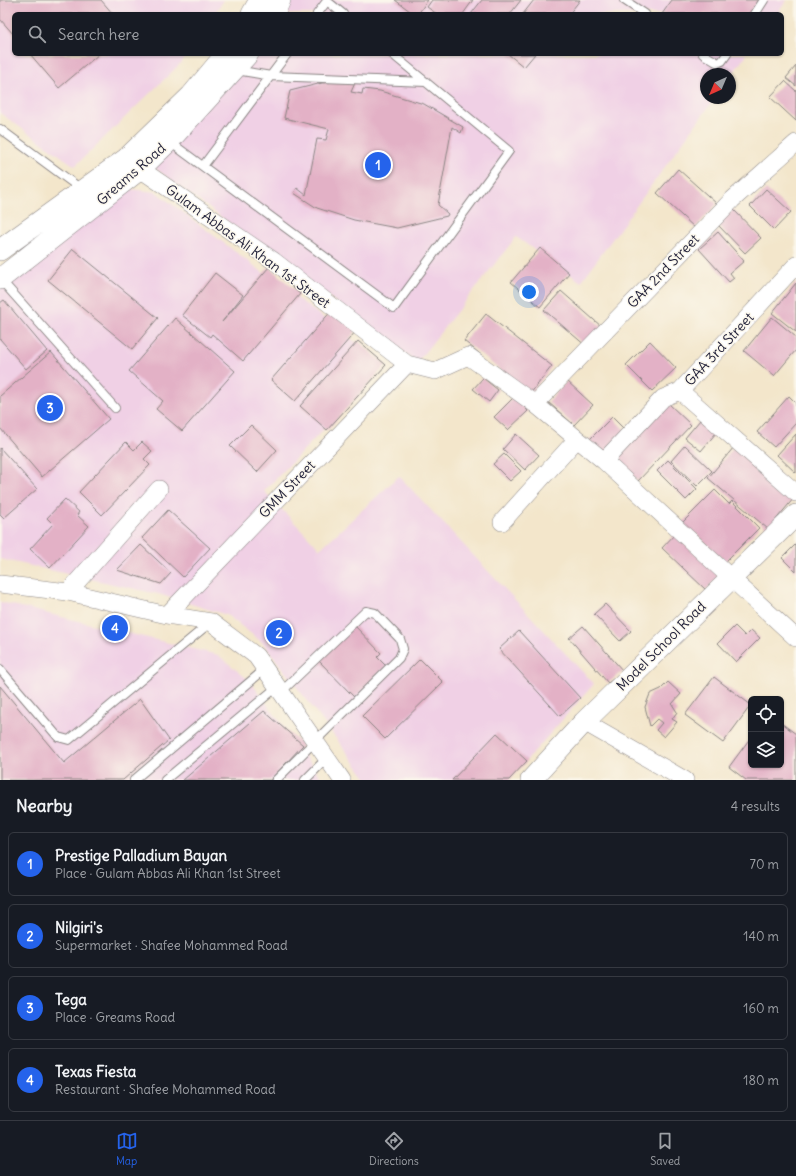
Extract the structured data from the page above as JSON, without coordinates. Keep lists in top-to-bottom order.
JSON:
{
  "streets": {
    "street": [
      "Greams Road",
      "Gulam Abbas Ali Khan 1st Street",
      "GAA 2nd Street",
      "GAA 3rd Street",
      "GMM Street",
      "Model School Road"
    ]
  },
  "crossings": [
    ["Greams Road", "Gulam Abbas Ali Khan 1st Street"],
    ["Gulam Abbas Ali Khan 1st Street", "GMM Street"]
  ],
  "north": "bottom left",
  "page": {
    "search": "Search here",
    "pins": [
      "1",
      "3",
      "4",
      "2"
    ],
    "heading": ["Nearby", "4 results"],
    "list": [
      {
        "mark": "1",
        "name": "Prestige Palladium Bayan",
        "note": "Place · Gulam Abbas Ali Khan 1st Street",
        "value": "70 m"
      },
      {
        "mark": "2",
        "name": "Nilgiri's",
        "note": "Supermarket · Shafee Mohammed Road",
        "value": "140 m"
      },
      {
        "mark": "3",
        "name": "Tega",
        "note": "Place · Greams Road",
        "value": "160 m"
      },
      {
        "mark": "4",
        "name": "Texas Fiesta",
        "note": "Restaurant · Shafee Mohammed Road",
        "value": "180 m"
      }
    ],
    "nav": ["Map", "Directions", "Saved"]
  }
}
